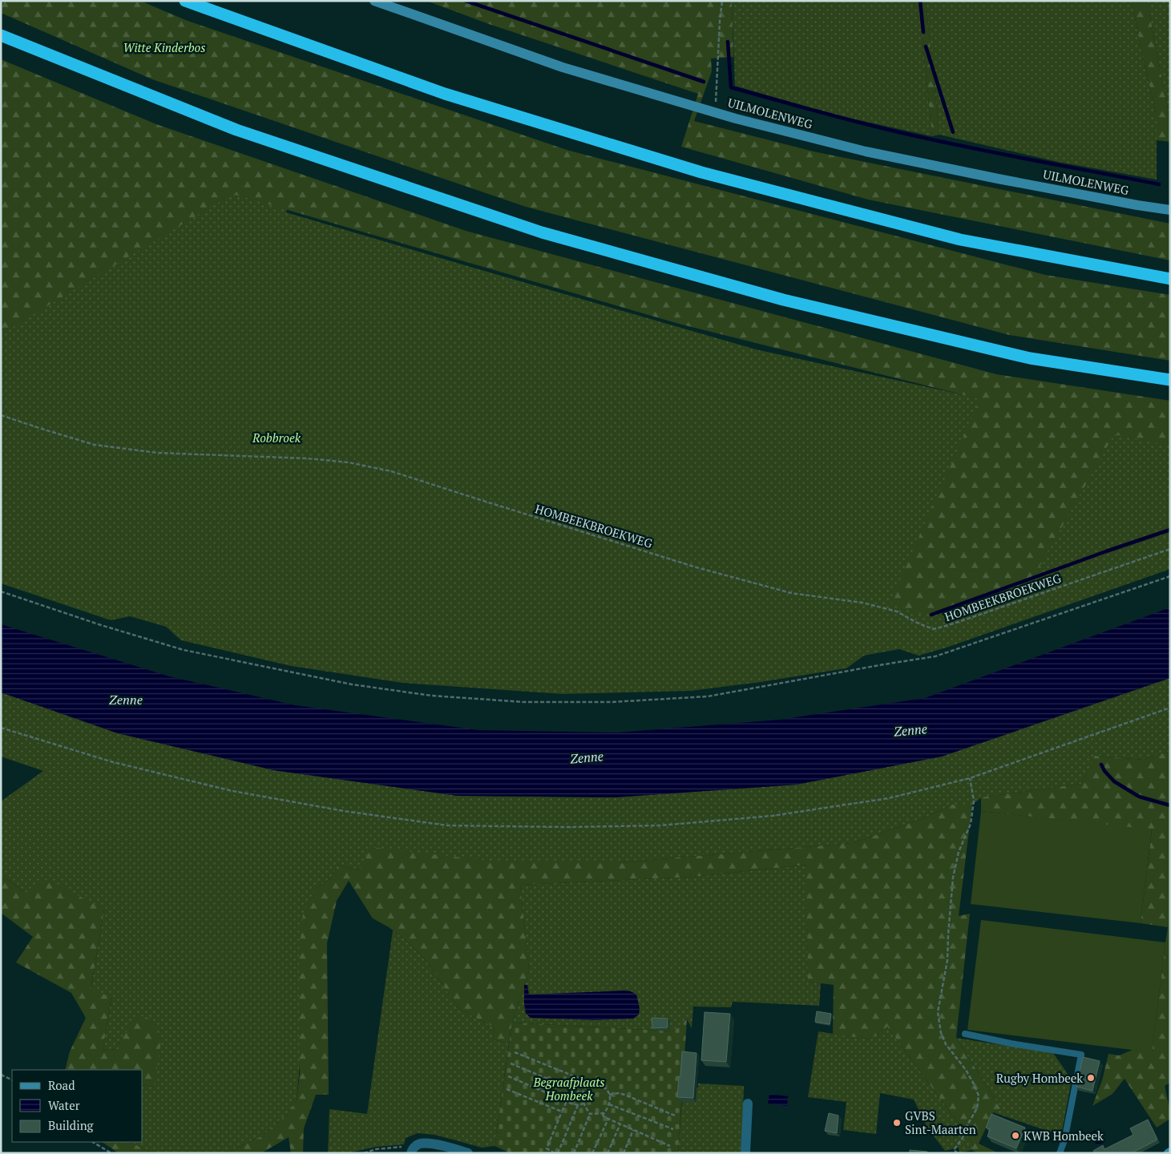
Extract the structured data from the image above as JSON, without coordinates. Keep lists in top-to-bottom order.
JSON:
{
  "streets": {
    "main road": ["UILMOLENWEG"],
    "path": ["HOMBEEKBROEKWEG"]
  },
  "water": ["Zenne"],
  "parks": ["Witte Kinderbos", "Robbroek", "Begraafplaats Hombeek"],
  "places": ["Rugby Hombeek", "GVBS Sint-Maarten", "KWB Hombeek"],
  "legend": ["Road", "Water", "Building"]
}
